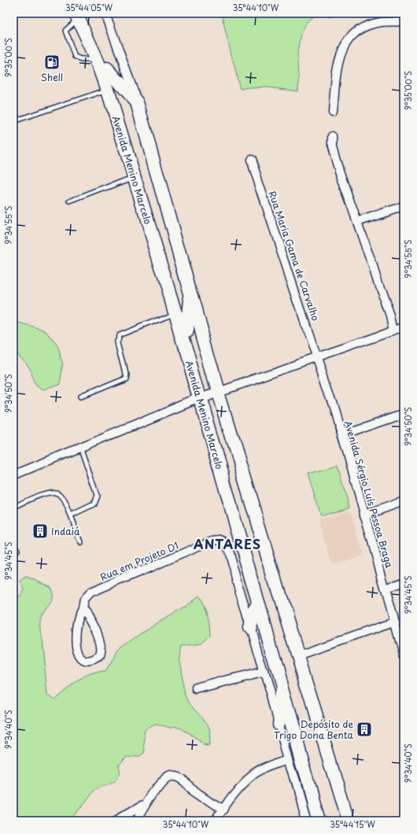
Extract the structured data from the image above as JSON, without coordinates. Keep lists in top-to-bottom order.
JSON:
{
  "streets": {
    "main road": ["Avenida Menino Marcelo"],
    "street": ["Rua Maria Gama de Carvalho", "Avenida Sérgio Luís Pessoa Braga", "Rua em Projeto D1"]
  },
  "crossings": [
    ["Rua Maria Gama de Carvalho", "Avenida Sérgio Luís Pessoa Braga"]
  ],
  "districts": ["ANTARES"],
  "places": {
    "fuel station": ["Shell"],
    "building": ["Indaiá", "Depósito de Trigo Dona Benta"]
  },
  "coordinates": [
    "35°44'05\"W",
    "35°44'10\"W",
    "9°35'00\"S",
    "9°34'55\"S",
    "9°34'50\"S",
    "9°34'45\"S",
    "9°34'40\"S",
    "35°44'15\"W"
  ]
}
